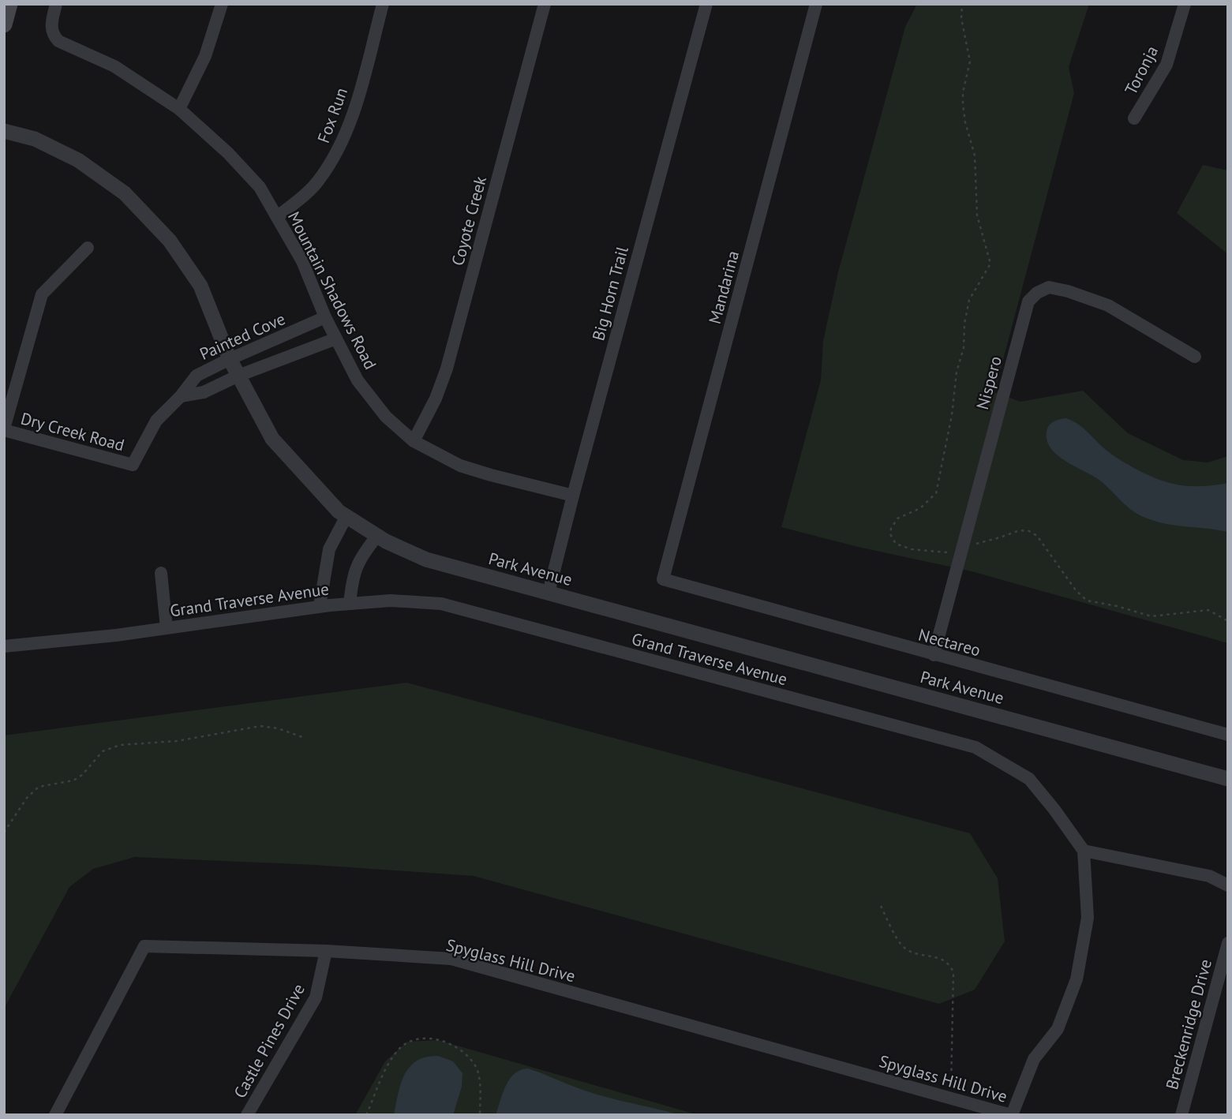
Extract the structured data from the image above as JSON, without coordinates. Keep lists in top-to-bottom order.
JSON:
{
  "streets": {
    "street": [
      "Toronja",
      "Fox Run",
      "Coyote Creek",
      "Mandarina",
      "Mountain Shadows Road",
      "Big Horn Trail",
      "Painted Cove",
      "Nispero",
      "Dry Creek Road",
      "Park Avenue",
      "Grand Traverse Avenue",
      "Nectareo",
      "Spyglass Hill Drive",
      "Breckenridge Drive",
      "Castle Pines Drive"
    ]
  },
  "crossings": [
    ["Fox Run", "Mountain Shadows Road"],
    ["Coyote Creek", "Mountain Shadows Road"],
    ["Mandarina", "Nectareo"],
    ["Mountain Shadows Road", "Big Horn Trail"],
    ["Mountain Shadows Road", "Painted Cove"],
    ["Big Horn Trail", "Park Avenue"],
    ["Painted Cove", "Dry Creek Road"],
    ["Painted Cove", "Park Avenue"],
    ["Nispero", "Nectareo"],
    ["Spyglass Hill Drive", "Castle Pines Drive"]
  ]
}
